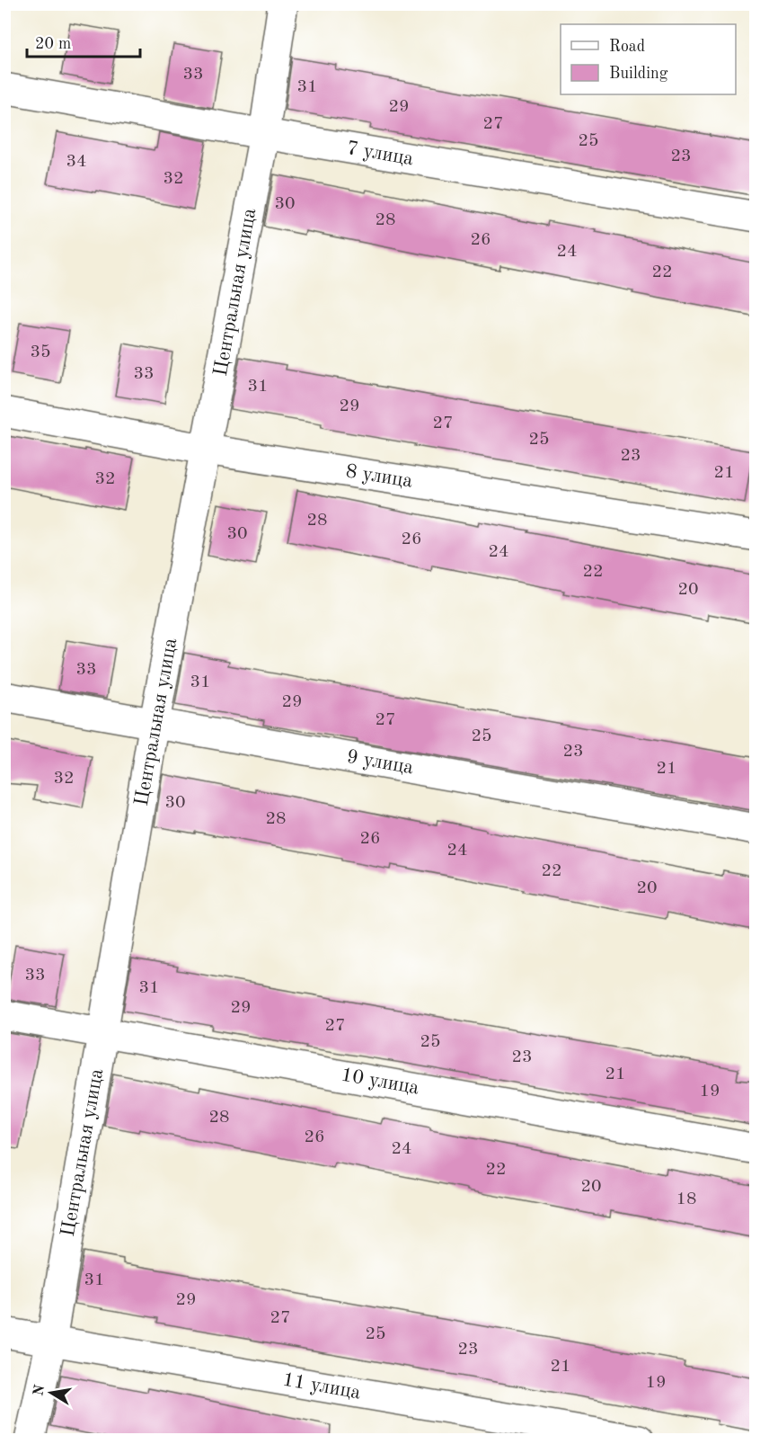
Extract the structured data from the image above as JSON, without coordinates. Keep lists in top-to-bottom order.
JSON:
{
  "streets": {
    "street": [
      "7 улица",
      "Центральная улица",
      "8 улица",
      "9 улица",
      "10 улица",
      "11 улица"
    ]
  },
  "crossings": [
    ["7 улица", "Центральная улица"],
    ["Центральная улица", "8 улица"],
    ["Центральная улица", "9 улица"],
    ["Центральная улица", "10 улица"],
    ["Центральная улица", "11 улица"]
  ],
  "house_numbers": [
    "33",
    "31",
    "29",
    "27",
    "25",
    "23",
    "34",
    "32",
    "30",
    "28",
    "26",
    "24",
    "22",
    "35",
    "33",
    "31",
    "29",
    "27",
    "25",
    "23",
    "21",
    "32",
    "28",
    "30",
    "26",
    "24",
    "22",
    "20",
    "33",
    "31",
    "29",
    "27",
    "25",
    "23",
    "21",
    "32",
    "30",
    "28",
    "26",
    "24",
    "22",
    "20",
    "33",
    "31",
    "29",
    "27",
    "25",
    "23",
    "21",
    "19",
    "28",
    "26",
    "24",
    "22",
    "20",
    "18",
    "31",
    "29",
    "27",
    "25",
    "23",
    "21",
    "19"
  ],
  "legend": ["Road", "Building"],
  "scale_bar": "20 m",
  "north": "left"
}
